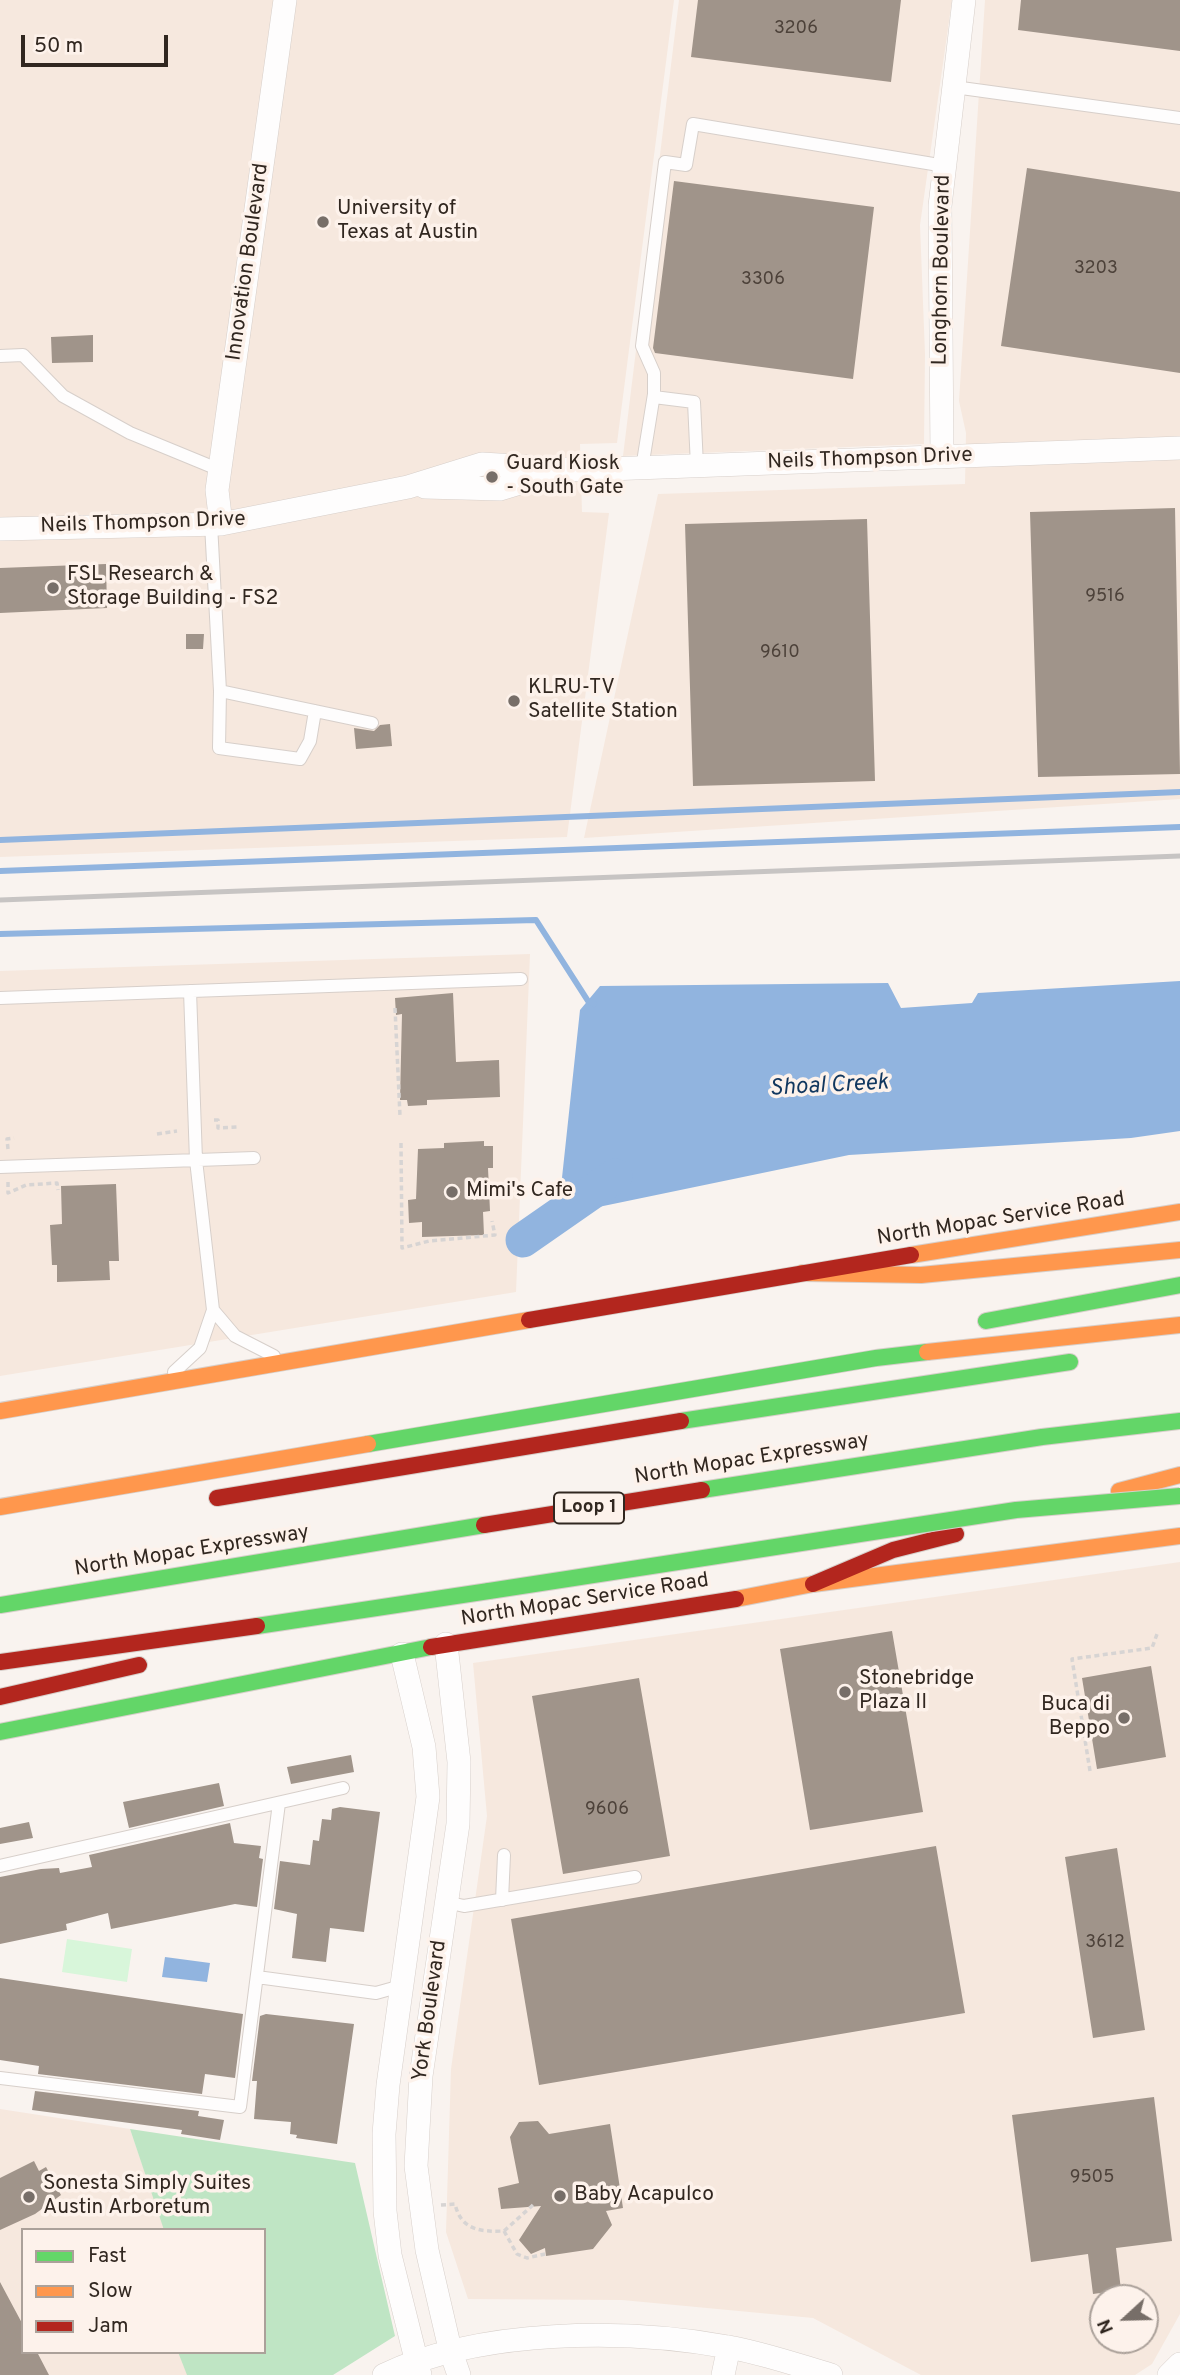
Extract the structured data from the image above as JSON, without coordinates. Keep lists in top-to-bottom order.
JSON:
{
  "streets": {
    "main road": ["North Mopac Service Road", "North Mopac Expressway", "Loop 1"],
    "street": [
      "Innovation Boulevard",
      "Longhorn Boulevard",
      "Neils Thompson Drive",
      "York Boulevard"
    ]
  },
  "crossings": [
    ["Innovation Boulevard", "Neils Thompson Drive"],
    ["Longhorn Boulevard", "Neils Thompson Drive"],
    ["North Mopac Service Road", "York Boulevard"]
  ],
  "water": ["Shoal Creek"],
  "places": [
    "University of Texas at Austin",
    "Guard Kiosk - South Gate",
    "FSL Research & Storage Building - FS2",
    "KLRU-TV Satellite Station",
    "Mimi's Cafe",
    "Stonebridge Plaza II",
    "Buca di Beppo",
    "Baby Acapulco",
    "Sonesta Simply Suites Austin Arboretum"
  ],
  "house_numbers": [
    "3206",
    "3203",
    "3306",
    "9516",
    "9610",
    "9606",
    "3612",
    "9505"
  ],
  "legend": ["Fast", "Slow", "Jam"],
  "scale_bar": "50 m",
  "north": "left"
}
